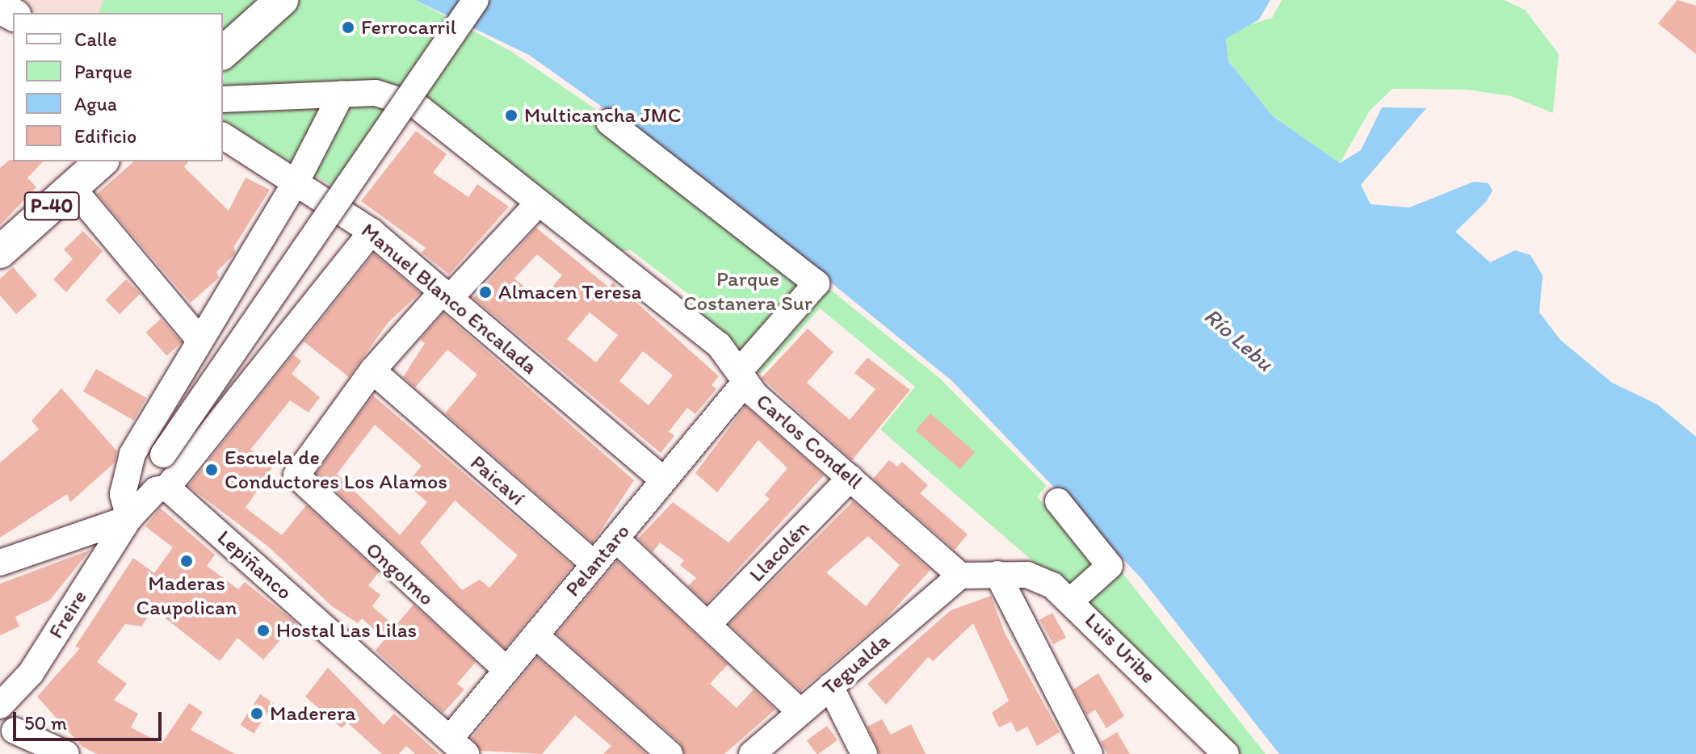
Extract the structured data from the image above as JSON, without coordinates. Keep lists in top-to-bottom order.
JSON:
{
  "streets": {
    "main road": ["P-40"],
    "street": [
      "Manuel Blanco Encalada",
      "Carlos Condell",
      "Paicaví",
      "Llacolén",
      "Pelantaro",
      "Lepiñanco",
      "Ongolmo",
      "Freire",
      "Luis Uribe",
      "Tegualda"
    ]
  },
  "crossings": [
    ["Manuel Blanco Encalada", "Pelantaro"],
    ["Carlos Condell", "Llacolén"],
    ["Carlos Condell", "Pelantaro"],
    ["Carlos Condell", "Tegualda"],
    ["Paicaví", "Pelantaro"],
    ["Paicaví", "Ongolmo"],
    ["Pelantaro", "Lepiñanco"],
    ["Pelantaro", "Ongolmo"]
  ],
  "water": ["Río Lebu"],
  "parks": ["Parque Costanera Sur"],
  "places": [
    "Ferrocarril",
    "Multicancha JMC",
    "Almacen Teresa",
    "Escuela de Conductores Los Alamos",
    "Maderas Caupolican",
    "Hostal Las Lilas",
    "Maderera"
  ],
  "legend": [
    "Calle",
    "Parque",
    "Agua",
    "Edificio"
  ],
  "scale_bar": "50 m"
}
